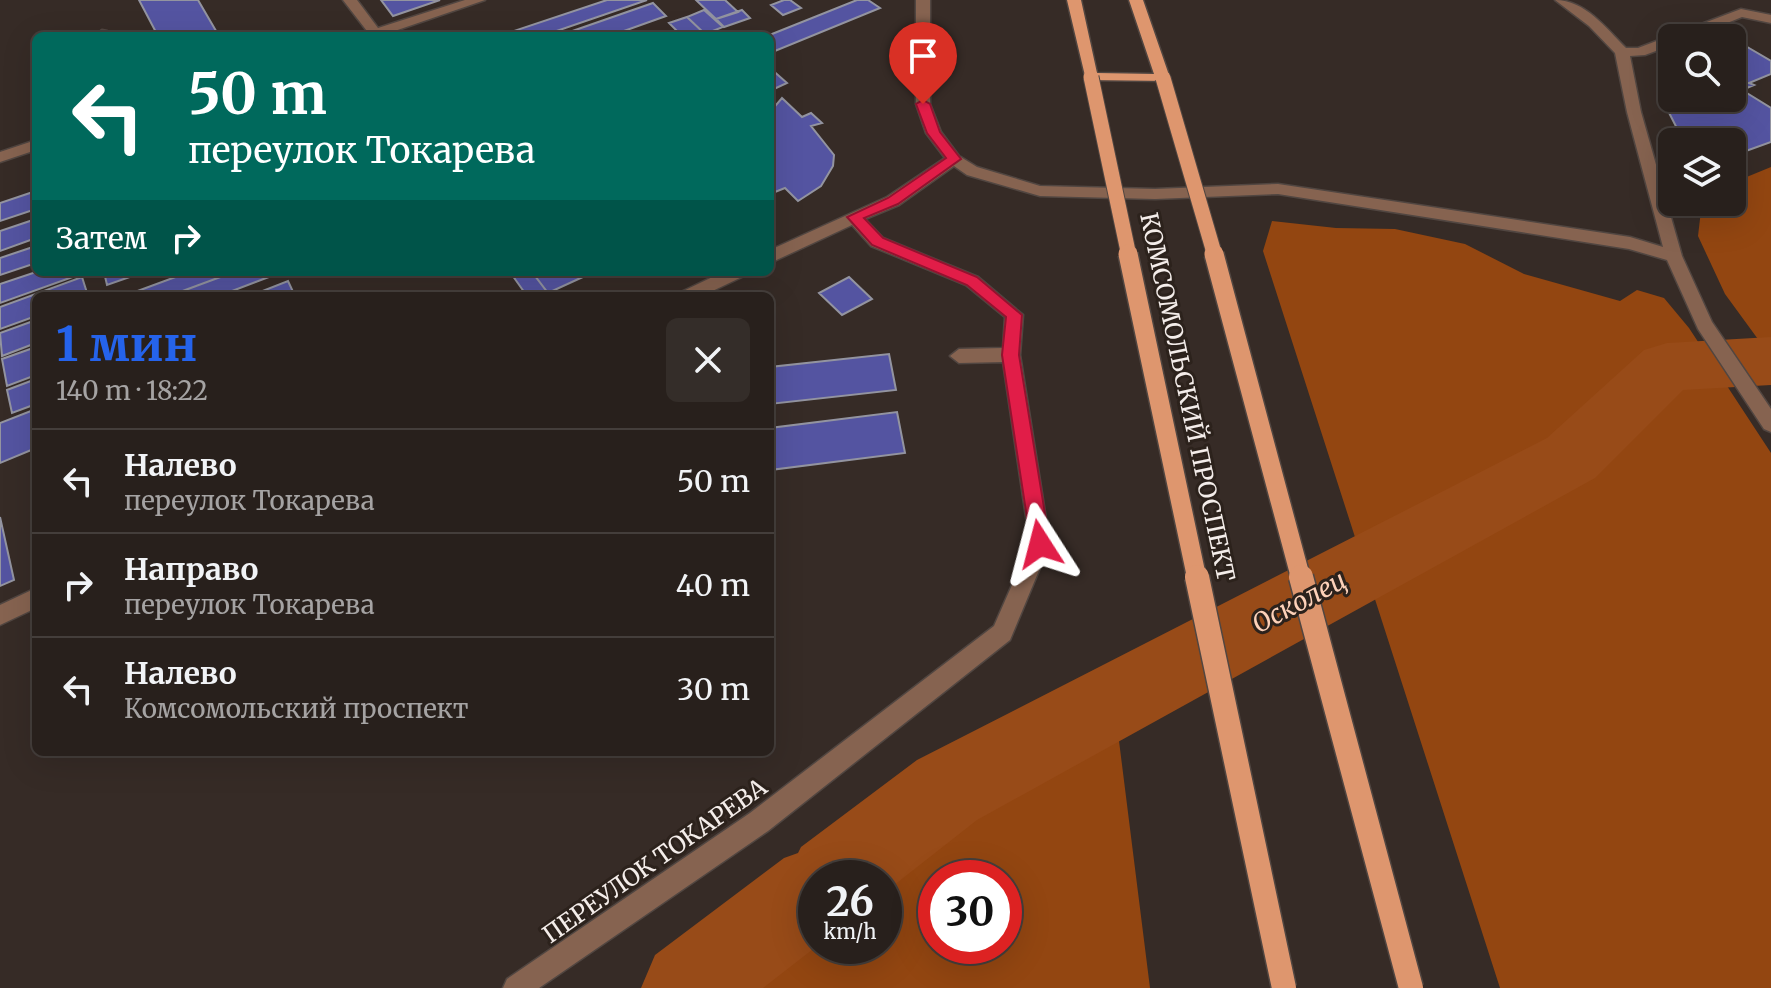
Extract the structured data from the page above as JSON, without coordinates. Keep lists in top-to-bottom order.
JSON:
{
  "streets": {
    "main road": ["КОМСОМОЛЬСКИЙ ПРОСПЕКТ"],
    "street": ["ПЕРЕУЛОК ТОКАРЕВА"]
  },
  "water": ["Осколец"],
  "page": {
    "turn": ["50 m", "переулок Токарева"],
    "then": "Затем",
    "heading": ["1 мин", "140 m · 18:22"],
    "list": [
      {
        "name": "Налево",
        "note": "переулок Токарева",
        "value": "50 m"
      },
      {
        "name": "Направо",
        "note": "переулок Токарева",
        "value": "40 m"
      },
      {
        "name": "Налево",
        "note": "Комсомольский проспект",
        "value": "30 m"
      }
    ],
    "speed": "26 km/h",
    "limit": "30"
  }
}
